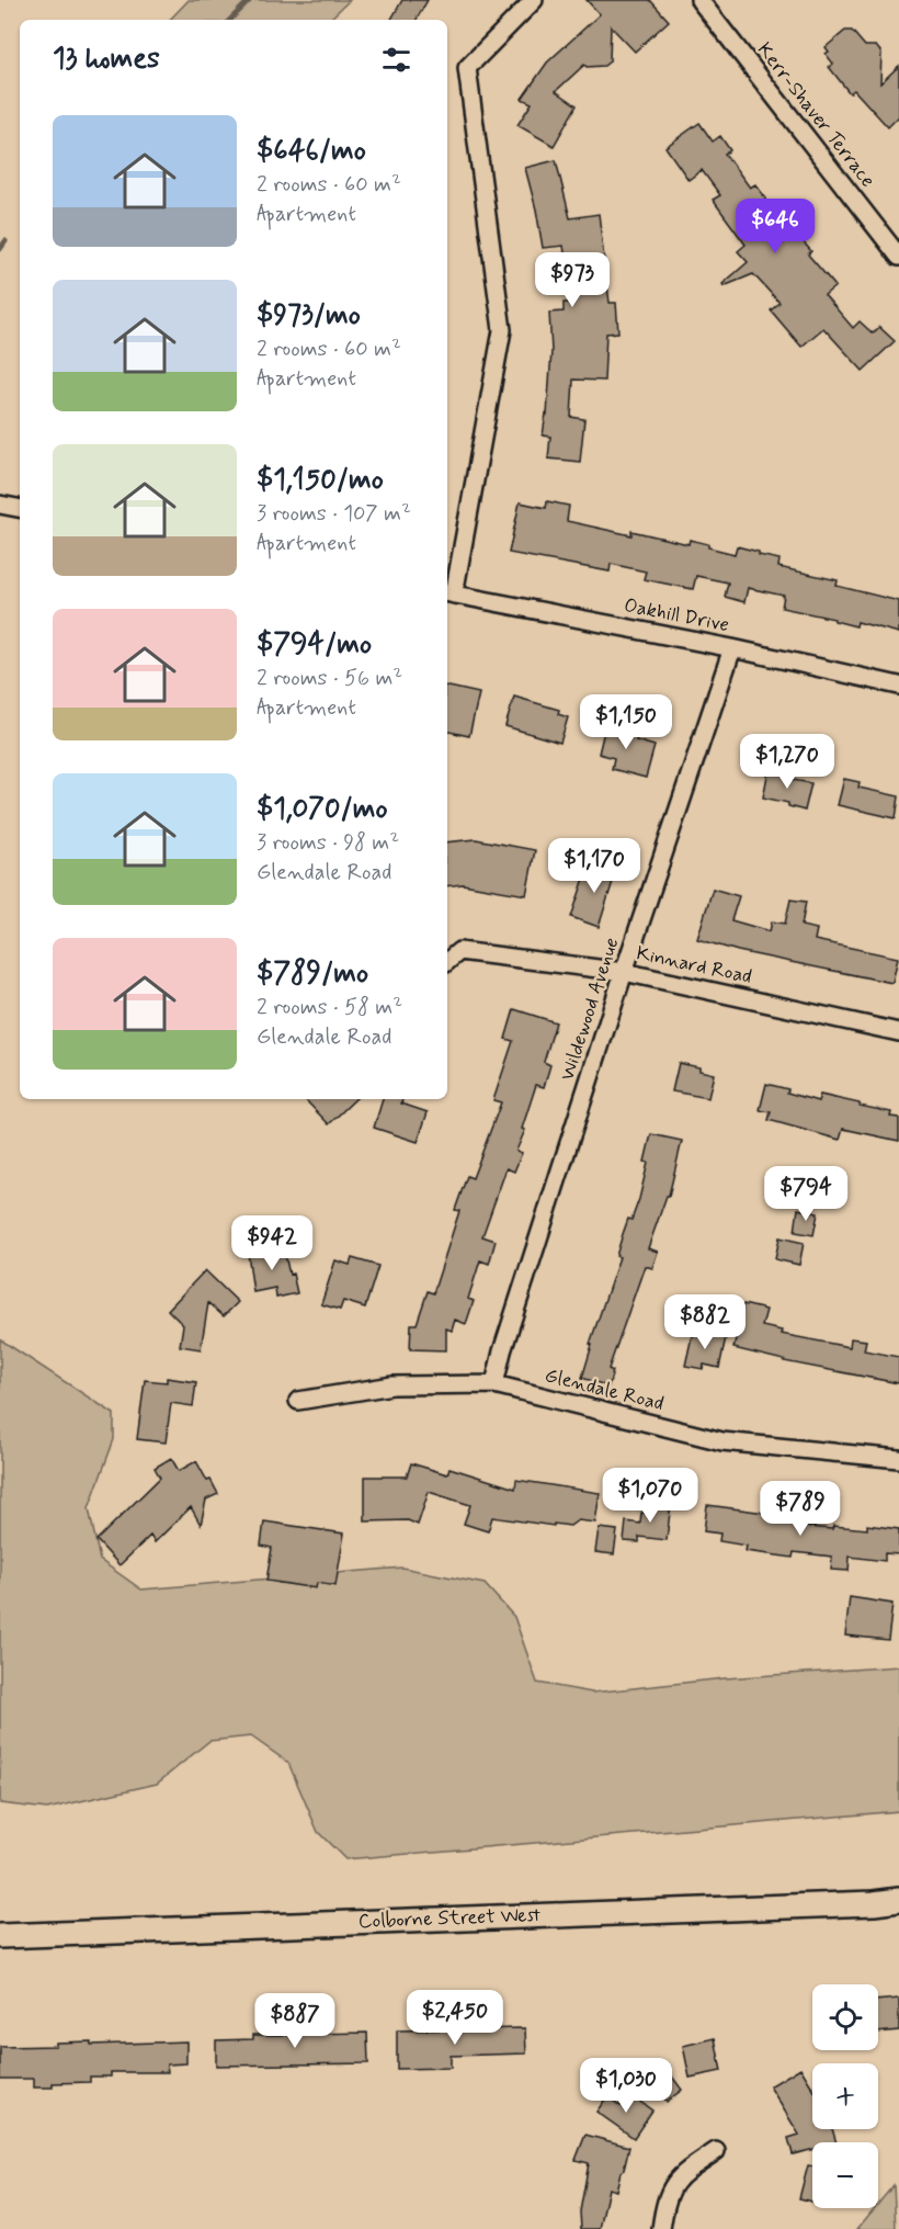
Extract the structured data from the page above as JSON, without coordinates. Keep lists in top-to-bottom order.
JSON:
{
  "streets": {
    "main road": ["Colborne Street West"],
    "street": [
      "Kerr-Shaver Terrace",
      "Oakhill Drive",
      "Kinnard Road",
      "Wildewood Avenue",
      "Glendale Road"
    ]
  },
  "crossings": [
    ["Oakhill Drive", "Wildewood Avenue"],
    ["Kinnard Road", "Wildewood Avenue"],
    ["Wildewood Avenue", "Glendale Road"]
  ],
  "page": {
    "heading": "13 homes",
    "list": [
      {
        "name": "$646/mo",
        "note": "2 rooms · 60 m² · Apartment"
      },
      {
        "name": "$973/mo",
        "note": "2 rooms · 60 m² · Apartment"
      },
      {
        "name": "$1,150/mo",
        "note": "3 rooms · 107 m² · Apartment"
      },
      {
        "name": "$794/mo",
        "note": "2 rooms · 56 m² · Apartment"
      },
      {
        "name": "$1,070/mo",
        "note": "3 rooms · 98 m² · Glendale Road"
      },
      {
        "name": "$789/mo",
        "note": "2 rooms · 58 m² · Glendale Road"
      }
    ],
    "price": [
      "$646",
      "$973",
      "$1,150",
      "$1,270",
      "$1,170",
      "$794",
      "$942",
      "$882",
      "$1,070",
      "$789",
      "$2,450",
      "$887",
      "$1,030"
    ],
    "map_buttons": ["+", "−"]
  }
}
